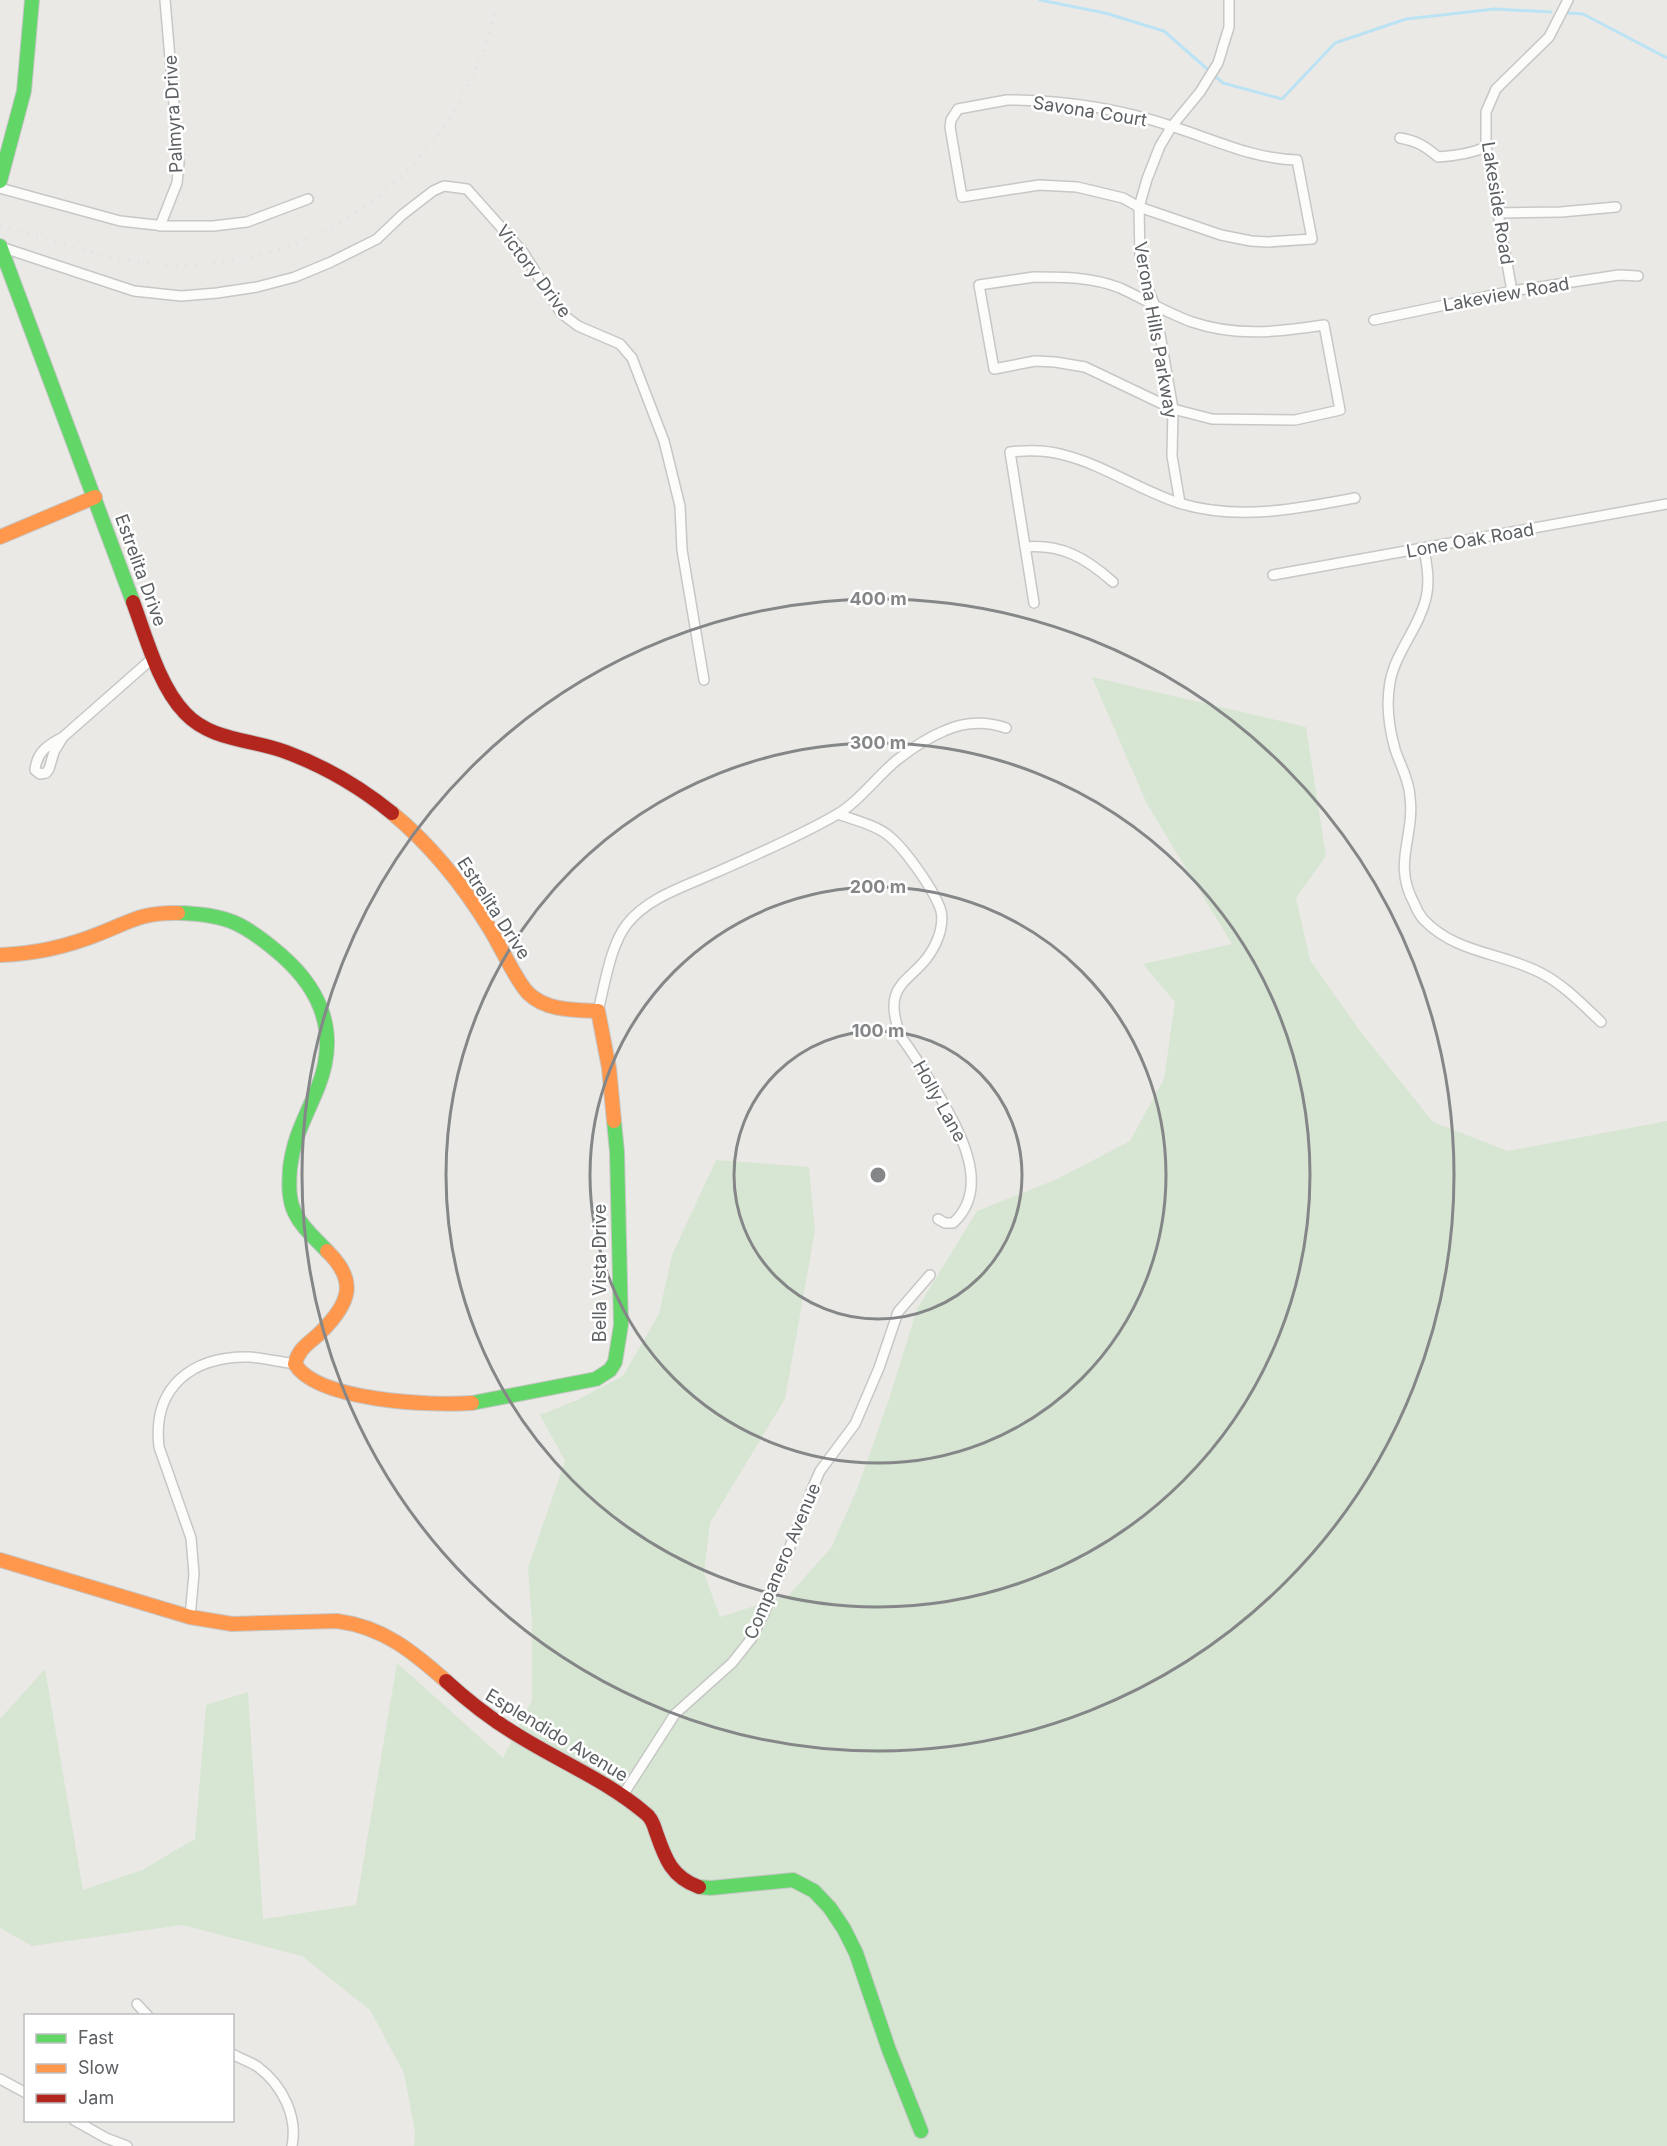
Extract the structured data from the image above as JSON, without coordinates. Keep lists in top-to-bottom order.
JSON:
{
  "streets": {
    "street": [
      "Savona Court",
      "Palmyra Drive",
      "Lakeside Road",
      "Victory Drive",
      "Lakeview Road",
      "Verona Hills Parkway",
      "Lone Oak Road",
      "Estrelita Drive",
      "Holly Lane",
      "Bella Vista Drive",
      "Companero Avenue",
      "Esplendido Avenue"
    ]
  },
  "crossings": [
    ["Savona Court", "Verona Hills Parkway"],
    ["Lakeside Road", "Lakeview Road"],
    ["Victory Drive", "Estrelita Drive"],
    ["Estrelita Drive", "Bella Vista Drive"],
    ["Companero Avenue", "Esplendido Avenue"]
  ],
  "legend": ["Fast", "Slow", "Jam"],
  "rings": [
    "400 m",
    "300 m",
    "200 m",
    "100 m"
  ]
}
